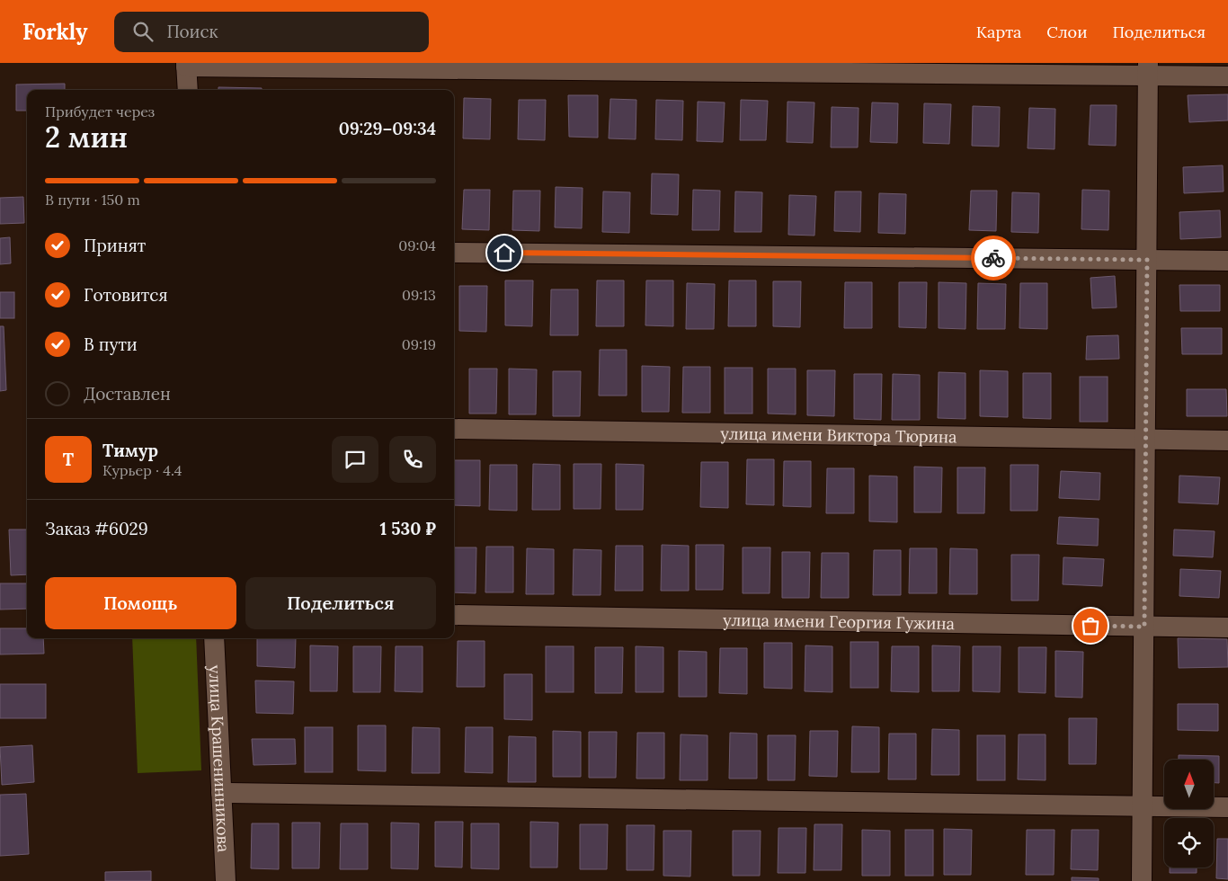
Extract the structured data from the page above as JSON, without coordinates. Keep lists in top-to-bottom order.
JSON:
{
  "streets": {
    "street": ["улица имени Виктора Тюрина", "улица имени Георгия Гужина", "улица Крашенинникова"]
  },
  "north": "top",
  "page": {
    "header": "Forkly",
    "search": "Поиск",
    "nav": ["Карта", "Слои", "Поделиться"],
    "heading": ["2 мин", "Прибудет через", "09:29–09:34"],
    "panel": [
      "Тимур",
      "Курьер · 4.4",
      "Заказ #6029",
      "1 530 ₽"
    ],
    "bar": "В пути · 150 m",
    "list": [
      ["Принят", "09:04"],
      ["Готовится", "09:13"],
      ["В пути", "09:19"],
      "Доставлен"
    ],
    "round": "Т",
    "buttons": ["Помощь", "Поделиться"]
  }
}
